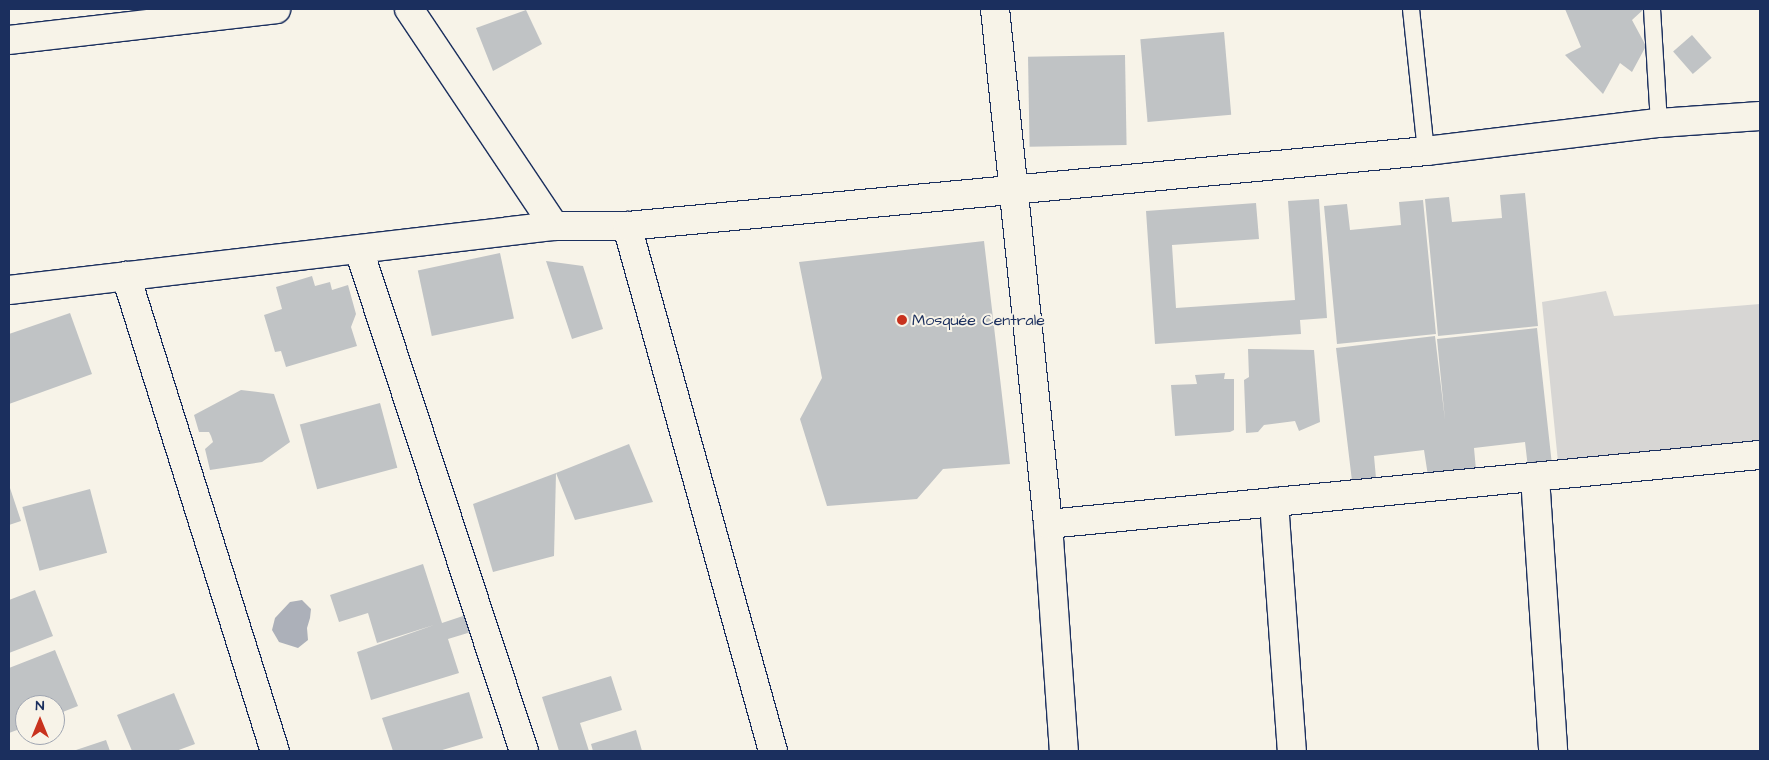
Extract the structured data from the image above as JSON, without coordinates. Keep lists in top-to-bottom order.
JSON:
{
  "places": ["Mosquée Centrale"],
  "north": "top"
}
